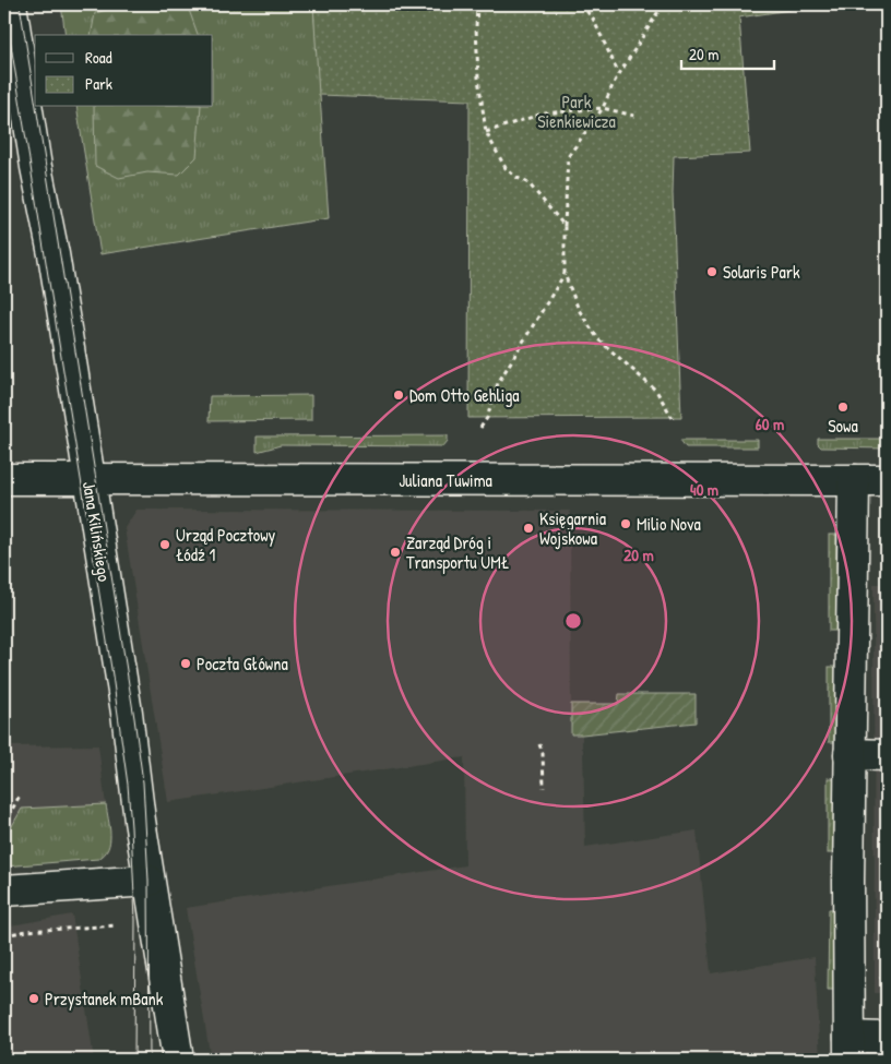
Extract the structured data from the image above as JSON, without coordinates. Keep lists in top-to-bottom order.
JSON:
{
  "streets": {
    "street": ["Juliana Tuwima", "Jana Kilińskiego"]
  },
  "crossings": [
    ["Juliana Tuwima", "Jana Kilińskiego"]
  ],
  "parks": ["Park Sienkiewicza"],
  "places": [
    "Solaris Park",
    "Dom Otto Gehliga",
    "Sowa",
    "Milio Nova",
    "Księgarnia Wojskowa",
    "Urząd Pocztowy Łódź 1",
    "Zarząd Dróg i Transportu UMŁ",
    "Poczta Główna",
    "Przystanek mBank"
  ],
  "legend": ["Road", "Park"],
  "scale_bar": "20 m",
  "rings": ["60 m", "40 m", "20 m"]
}
